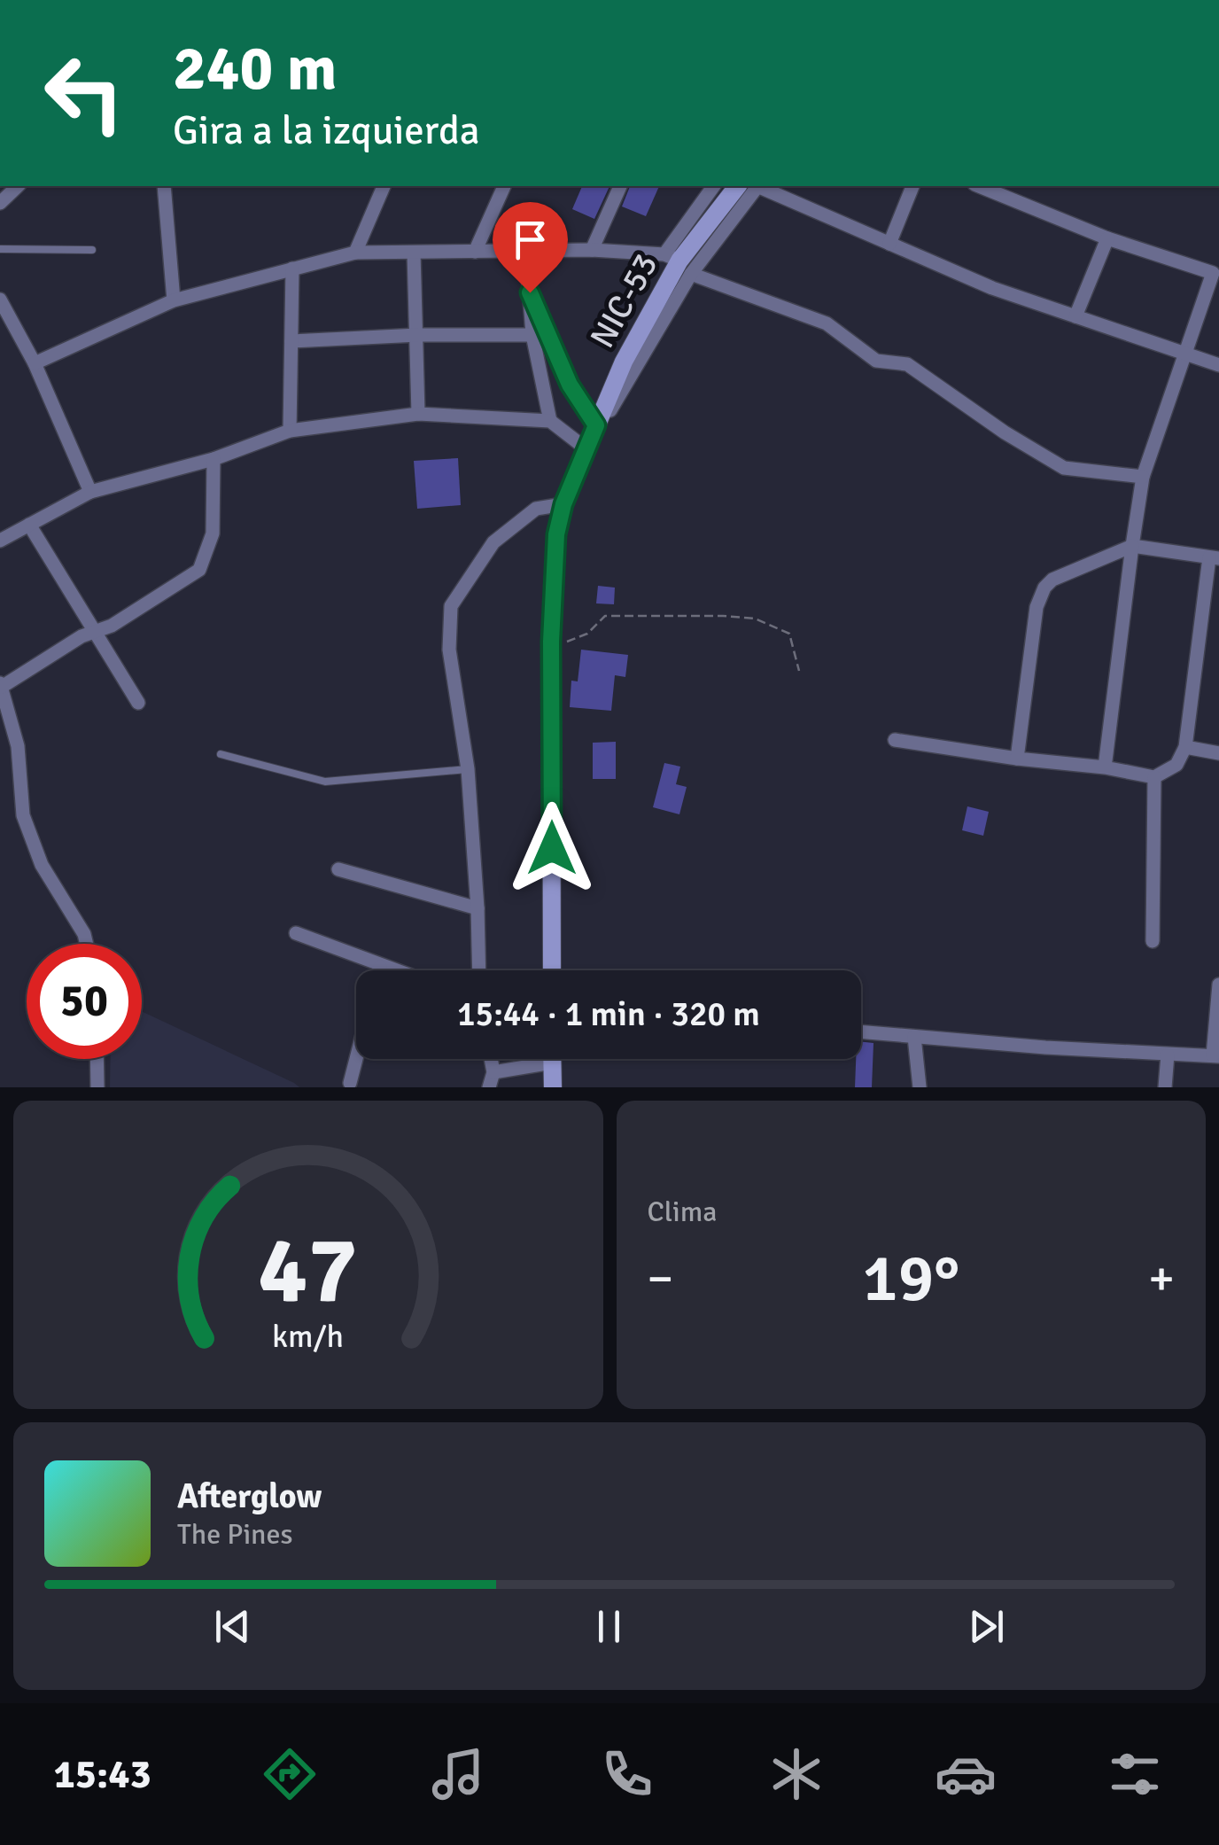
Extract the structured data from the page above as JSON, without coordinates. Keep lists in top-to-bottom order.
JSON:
{
  "streets": {
    "main road": ["NIC-53"]
  },
  "page": {
    "turn": ["240 m", "Gira a la izquierda"],
    "limit": "50",
    "trip": "15:44 · 1 min · 320 m",
    "tile": "Clima",
    "heat": ["−", "19°", "+"],
    "song": ["Afterglow", "The Pines"],
    "tabs": "15:43",
    "gauge": ["47", "km/h"]
  }
}
